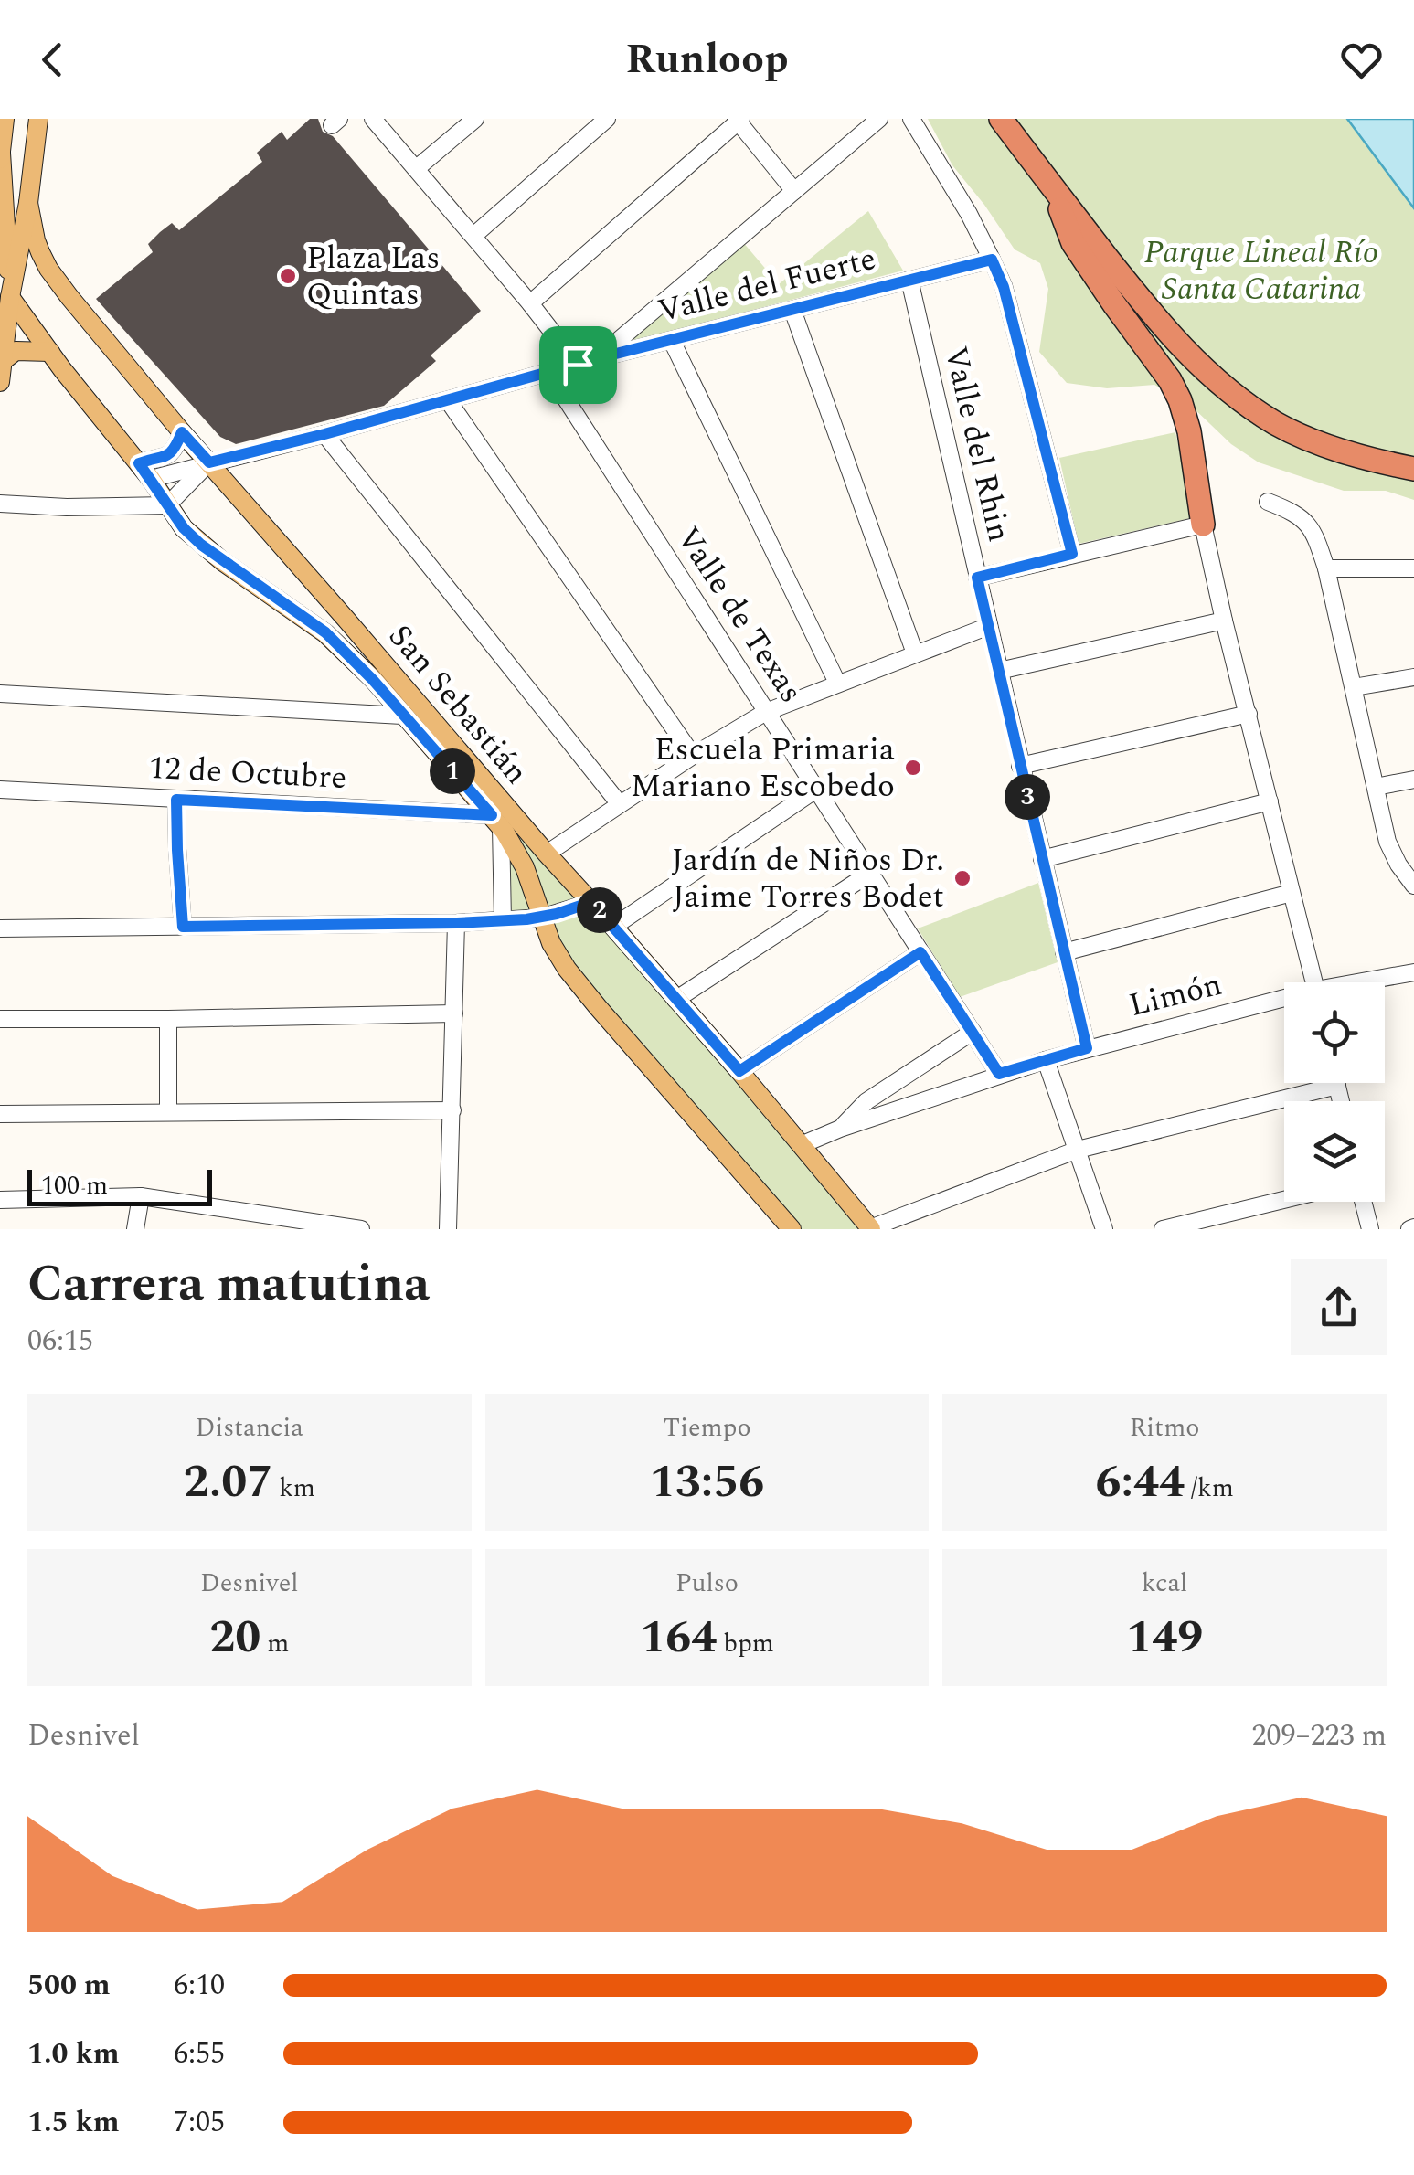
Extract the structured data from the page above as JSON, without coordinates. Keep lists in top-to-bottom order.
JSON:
{
  "streets": {
    "main road": ["San Sebastián"],
    "street": [
      "Valle del Fuerte",
      "Valle del Rhin",
      "Valle de Texas",
      "12 de Octubre",
      "Limón"
    ]
  },
  "crossings": [
    ["Valle del Fuerte", "Valle del Rhin"],
    ["Valle del Fuerte", "Valle de Texas"],
    ["Valle del Fuerte", "San Sebastián"],
    ["Valle del Rhin", "Limón"],
    ["Valle de Texas", "Limón"],
    ["San Sebastián", "12 de Octubre"],
    ["San Sebastián", "Limón"]
  ],
  "parks": ["Parque Lineal Río Santa Catarina"],
  "places": ["Plaza Las Quintas", "Escuela Primaria Mariano Escobedo", "Jardín de Niños Dr. Jaime Torres Bodet"],
  "scale_bar": "100 m",
  "page": {
    "header": "Runloop",
    "pins": ["1", "3", "2"],
    "scale": "100 m",
    "heading": ["Carrera matutina", "06:15"],
    "stats": [
      ["Distancia", "2.07 km"],
      ["Tiempo", "13:56"],
      ["Ritmo", "6:44 /km"],
      ["Desnivel", "20 m"],
      ["Pulso", "164 bpm"],
      ["kcal", "149"]
    ],
    "chart": ["Desnivel", "209–223 m"],
    "list": [
      {
        "name": "500 m",
        "note": "6:10"
      },
      {
        "name": "1.0 km",
        "note": "6:55"
      },
      {
        "name": "1.5 km",
        "note": "7:05"
      }
    ]
  }
}
